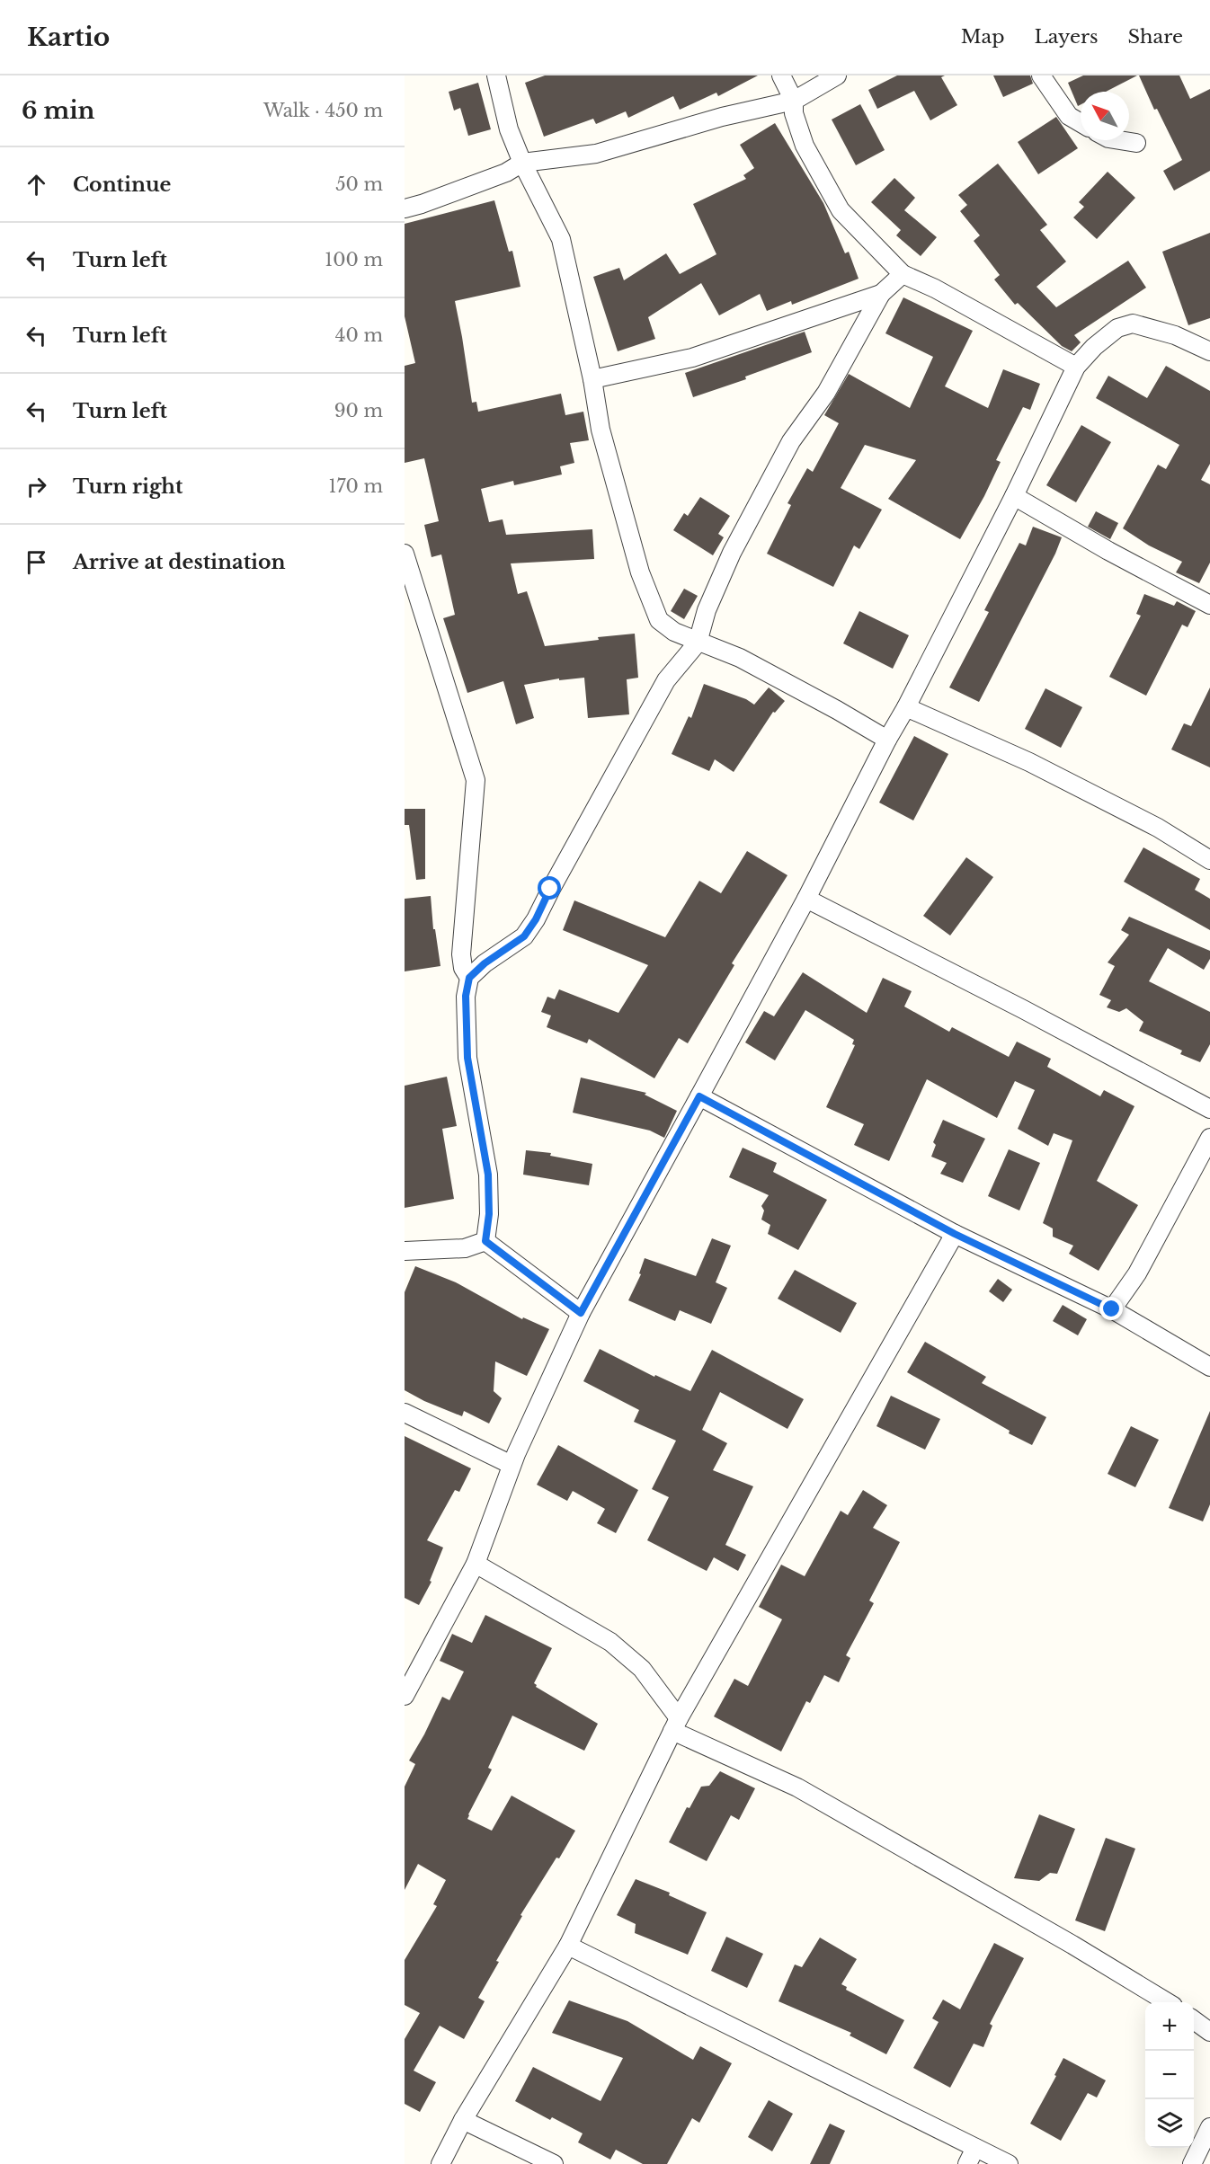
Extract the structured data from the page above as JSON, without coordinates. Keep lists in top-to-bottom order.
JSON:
{
  "north": "top left",
  "page": {
    "header": "Kartio",
    "nav": ["Map", "Layers", "Share"],
    "heading": ["6 min", "Walk · 450 m"],
    "list": [
      ["Continue", "50 m"],
      ["Turn left", "100 m"],
      ["Turn left", "40 m"],
      ["Turn left", "90 m"],
      ["Turn right", "170 m"],
      "Arrive at destination"
    ],
    "map_buttons": ["+", "−"]
  }
}
